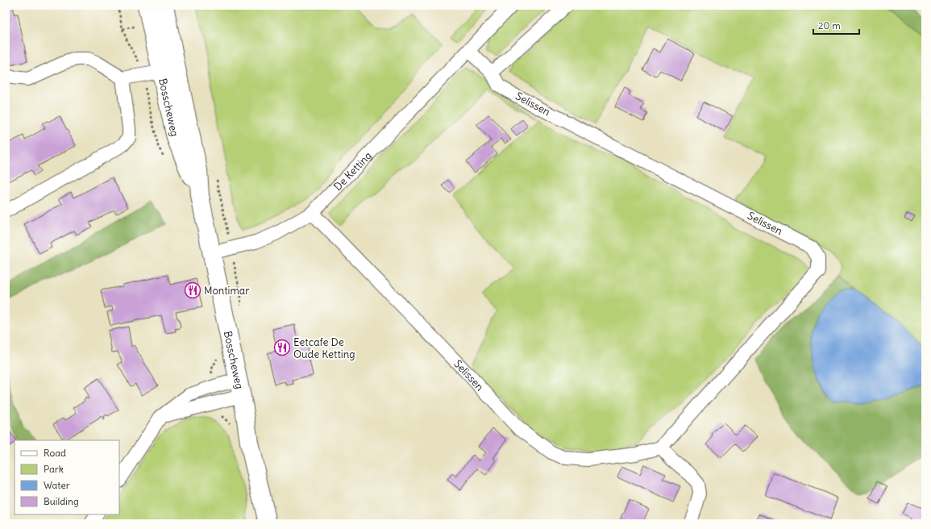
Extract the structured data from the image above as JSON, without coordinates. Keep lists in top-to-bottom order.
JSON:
{
  "streets": {
    "main road": ["Bosscheweg"],
    "street": ["Selissen", "De Ketting"]
  },
  "crossings": [
    ["Selissen", "De Ketting"],
    ["Bosscheweg", "De Ketting"]
  ],
  "places": {
    "restaurant": ["Montimar", "Eetcafe De Oude Ketting"]
  },
  "legend": [
    "Road",
    "Park",
    "Water",
    "Building"
  ],
  "scale_bar": "20 m"
}
